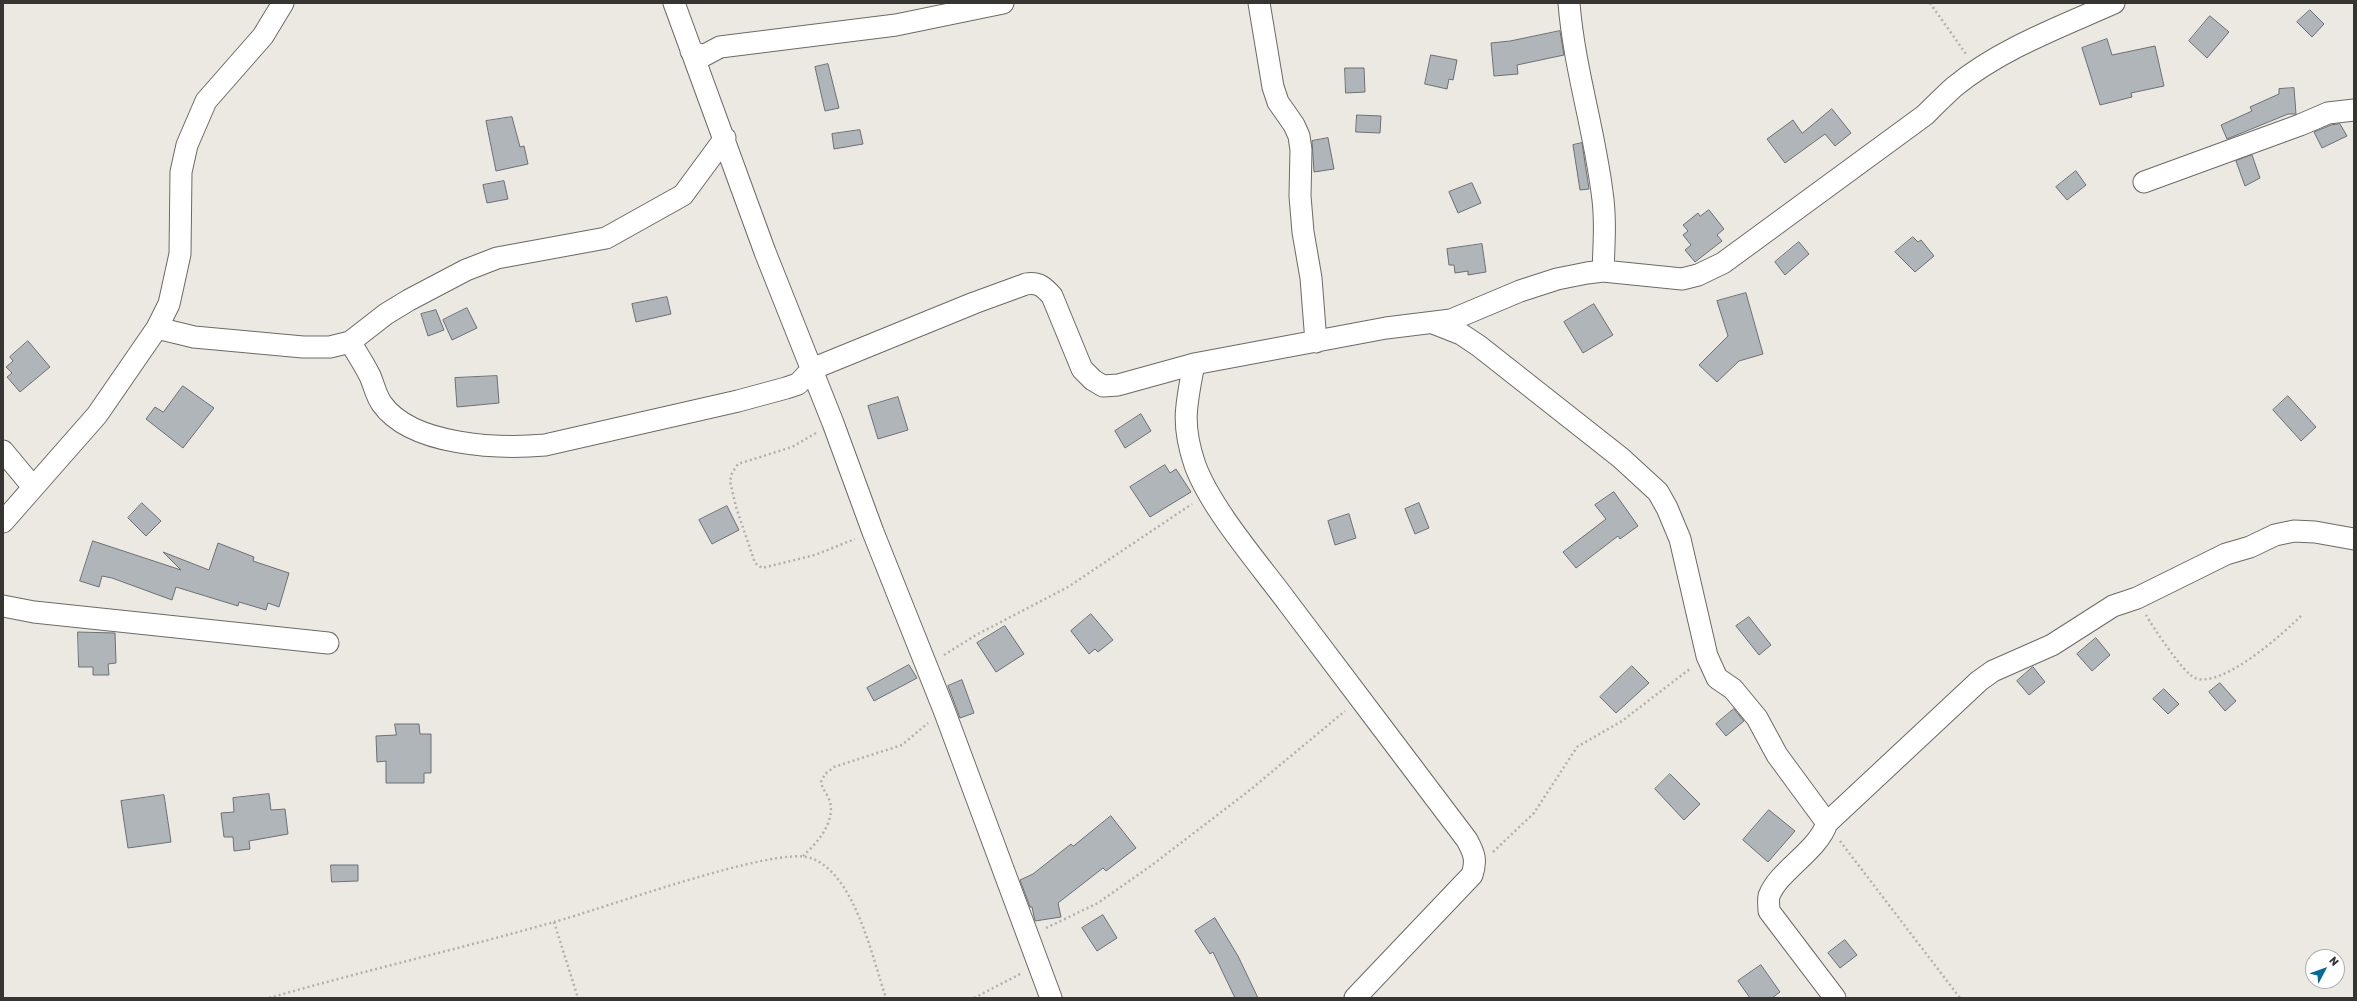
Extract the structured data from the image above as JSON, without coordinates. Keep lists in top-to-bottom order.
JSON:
{
  "north": "top right"
}
